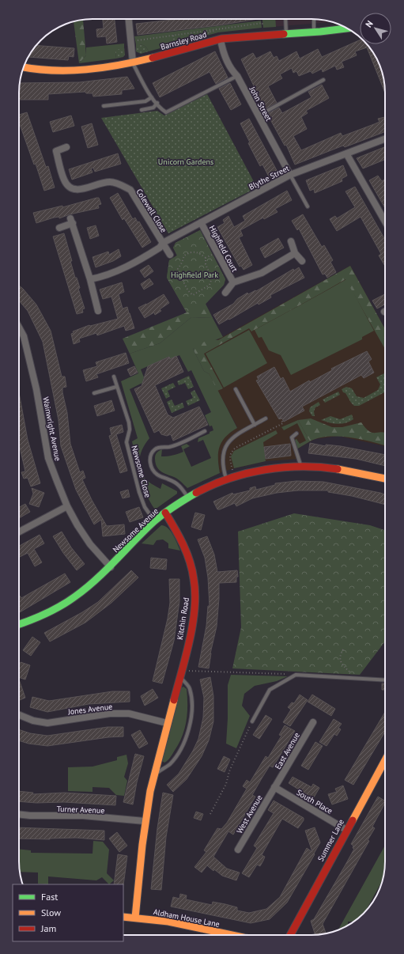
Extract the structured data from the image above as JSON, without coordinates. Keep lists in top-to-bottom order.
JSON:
{
  "streets": {
    "street": [
      "Barnsley Road",
      "John Street",
      "Blythe Street",
      "Colewell Close",
      "Highfield Court",
      "Wainwright Avenue",
      "Newsome Avenue",
      "Kitchin Road",
      "Jones Avenue",
      "East Avenue",
      "South Place",
      "Turner Avenue",
      "West Avenue",
      "Summer Lane",
      "Aldham House Lane"
    ],
    "lane": ["Newsome Close"]
  },
  "crossings": [
    ["Barnsley Road", "John Street"],
    ["John Street", "Blythe Street"],
    ["Blythe Street", "Colewell Close"],
    ["Blythe Street", "Highfield Court"],
    ["Wainwright Avenue", "Newsome Avenue"],
    ["Newsome Close", "Newsome Avenue"],
    ["Newsome Avenue", "Kitchin Road"],
    ["Kitchin Road", "Jones Avenue"],
    ["Kitchin Road", "Turner Avenue"],
    ["Kitchin Road", "Aldham House Lane"],
    ["East Avenue", "South Place"],
    ["East Avenue", "West Avenue"],
    ["South Place", "West Avenue"],
    ["South Place", "Summer Lane"]
  ],
  "parks": ["Unicorn Gardens", "Highfield Park"],
  "legend": ["Fast", "Slow", "Jam"],
  "north": "top left"
}
